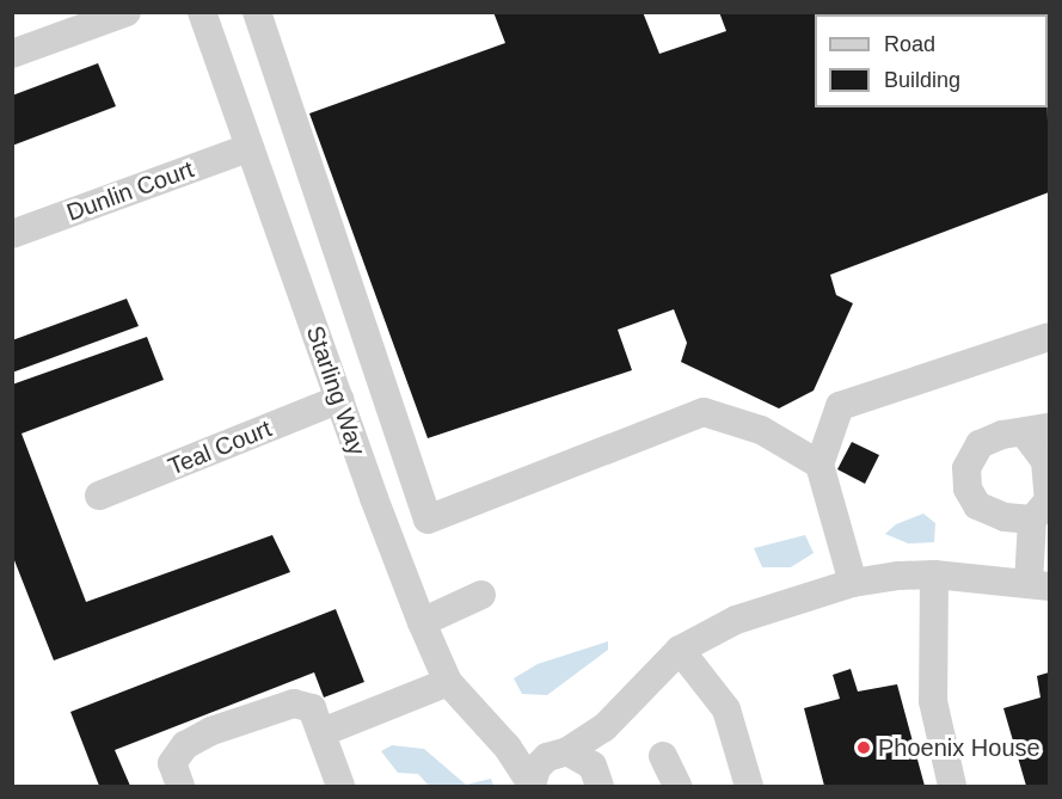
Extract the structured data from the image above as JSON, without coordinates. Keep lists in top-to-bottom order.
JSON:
{
  "streets": {
    "street": ["Dunlin Court", "Starling Way", "Teal Court"]
  },
  "crossings": [
    ["Dunlin Court", "Starling Way"],
    ["Starling Way", "Teal Court"]
  ],
  "places": ["Phoenix House"],
  "legend": ["Road", "Building"]
}
